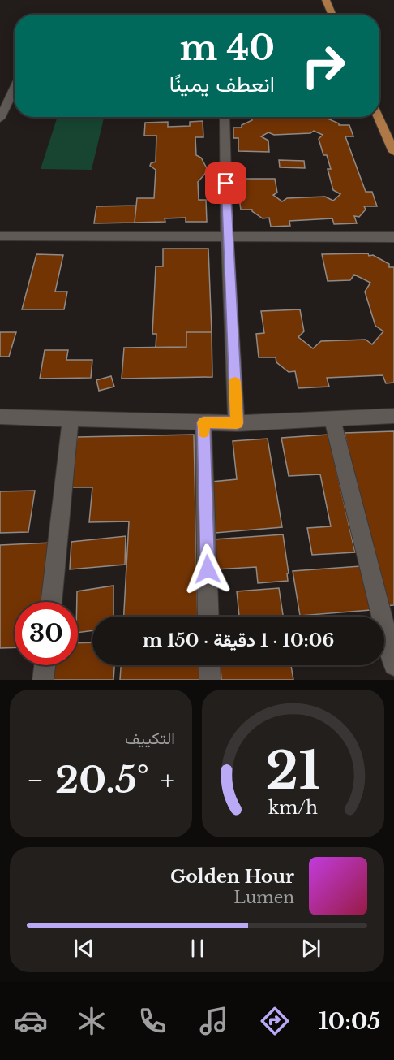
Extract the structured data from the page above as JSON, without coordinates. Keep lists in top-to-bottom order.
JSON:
{
  "page": {
    "turn": ["40 m", "انعطف يمينًا"],
    "limit": "30",
    "trip": "10:06 · 1 دقيقة · 150 m",
    "tile": "التكييف",
    "heat": ["−", "20.5°", "+"],
    "song": ["Golden Hour", "Lumen"],
    "tabs": "10:05",
    "gauge": ["21", "km/h"]
  }
}
